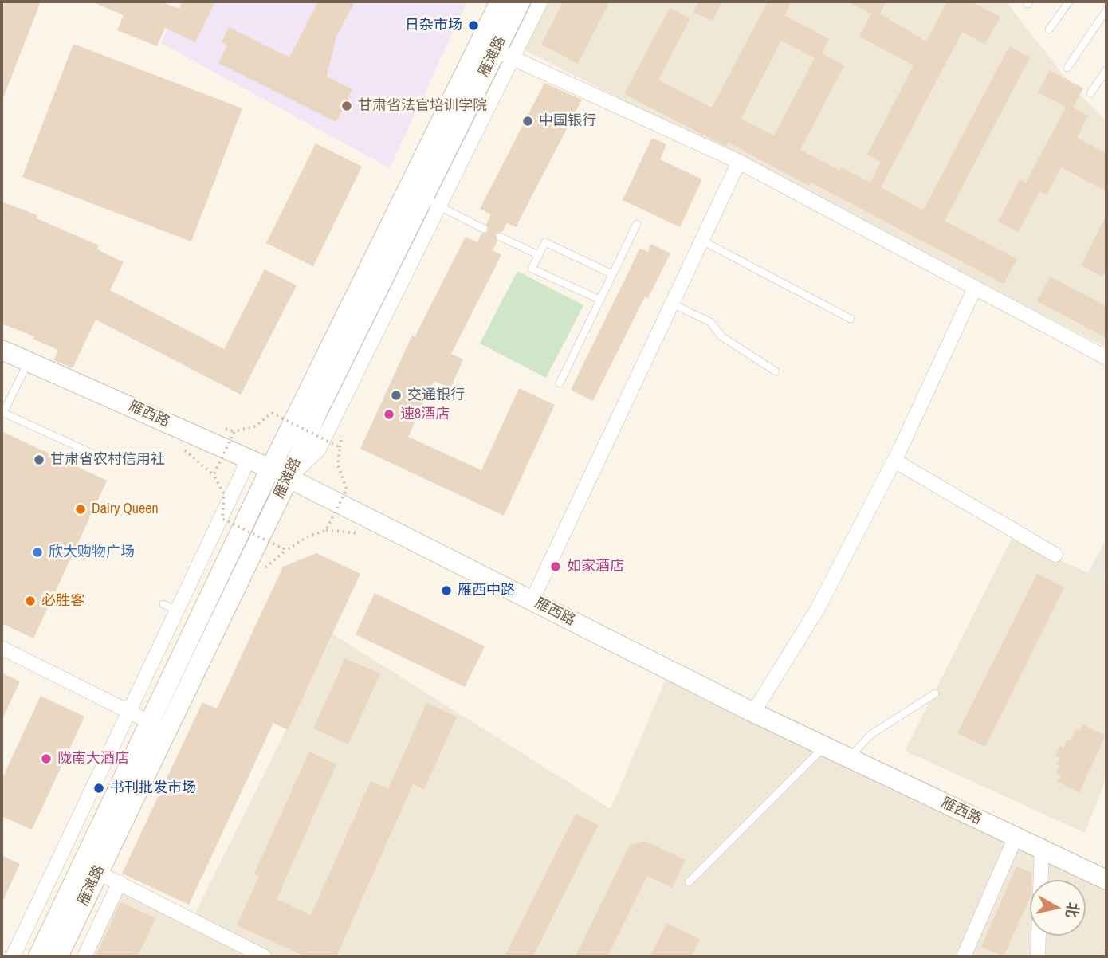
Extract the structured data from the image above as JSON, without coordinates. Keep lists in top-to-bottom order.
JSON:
{
  "streets": {
    "main road": ["雁滩路", "雁西路"]
  },
  "crossings": [
    ["雁滩路", "雁西路"]
  ],
  "places": [
    "日杂市场",
    "甘肃省法官培训学院",
    "中国银行",
    "交通银行",
    "速8酒店",
    "甘肃省农村信用社",
    "Dairy Queen",
    "欣大购物广场",
    "如家酒店",
    "雁西中路",
    "必胜客",
    "陇南大酒店",
    "书刊批发市场"
  ],
  "north": "right"
}
